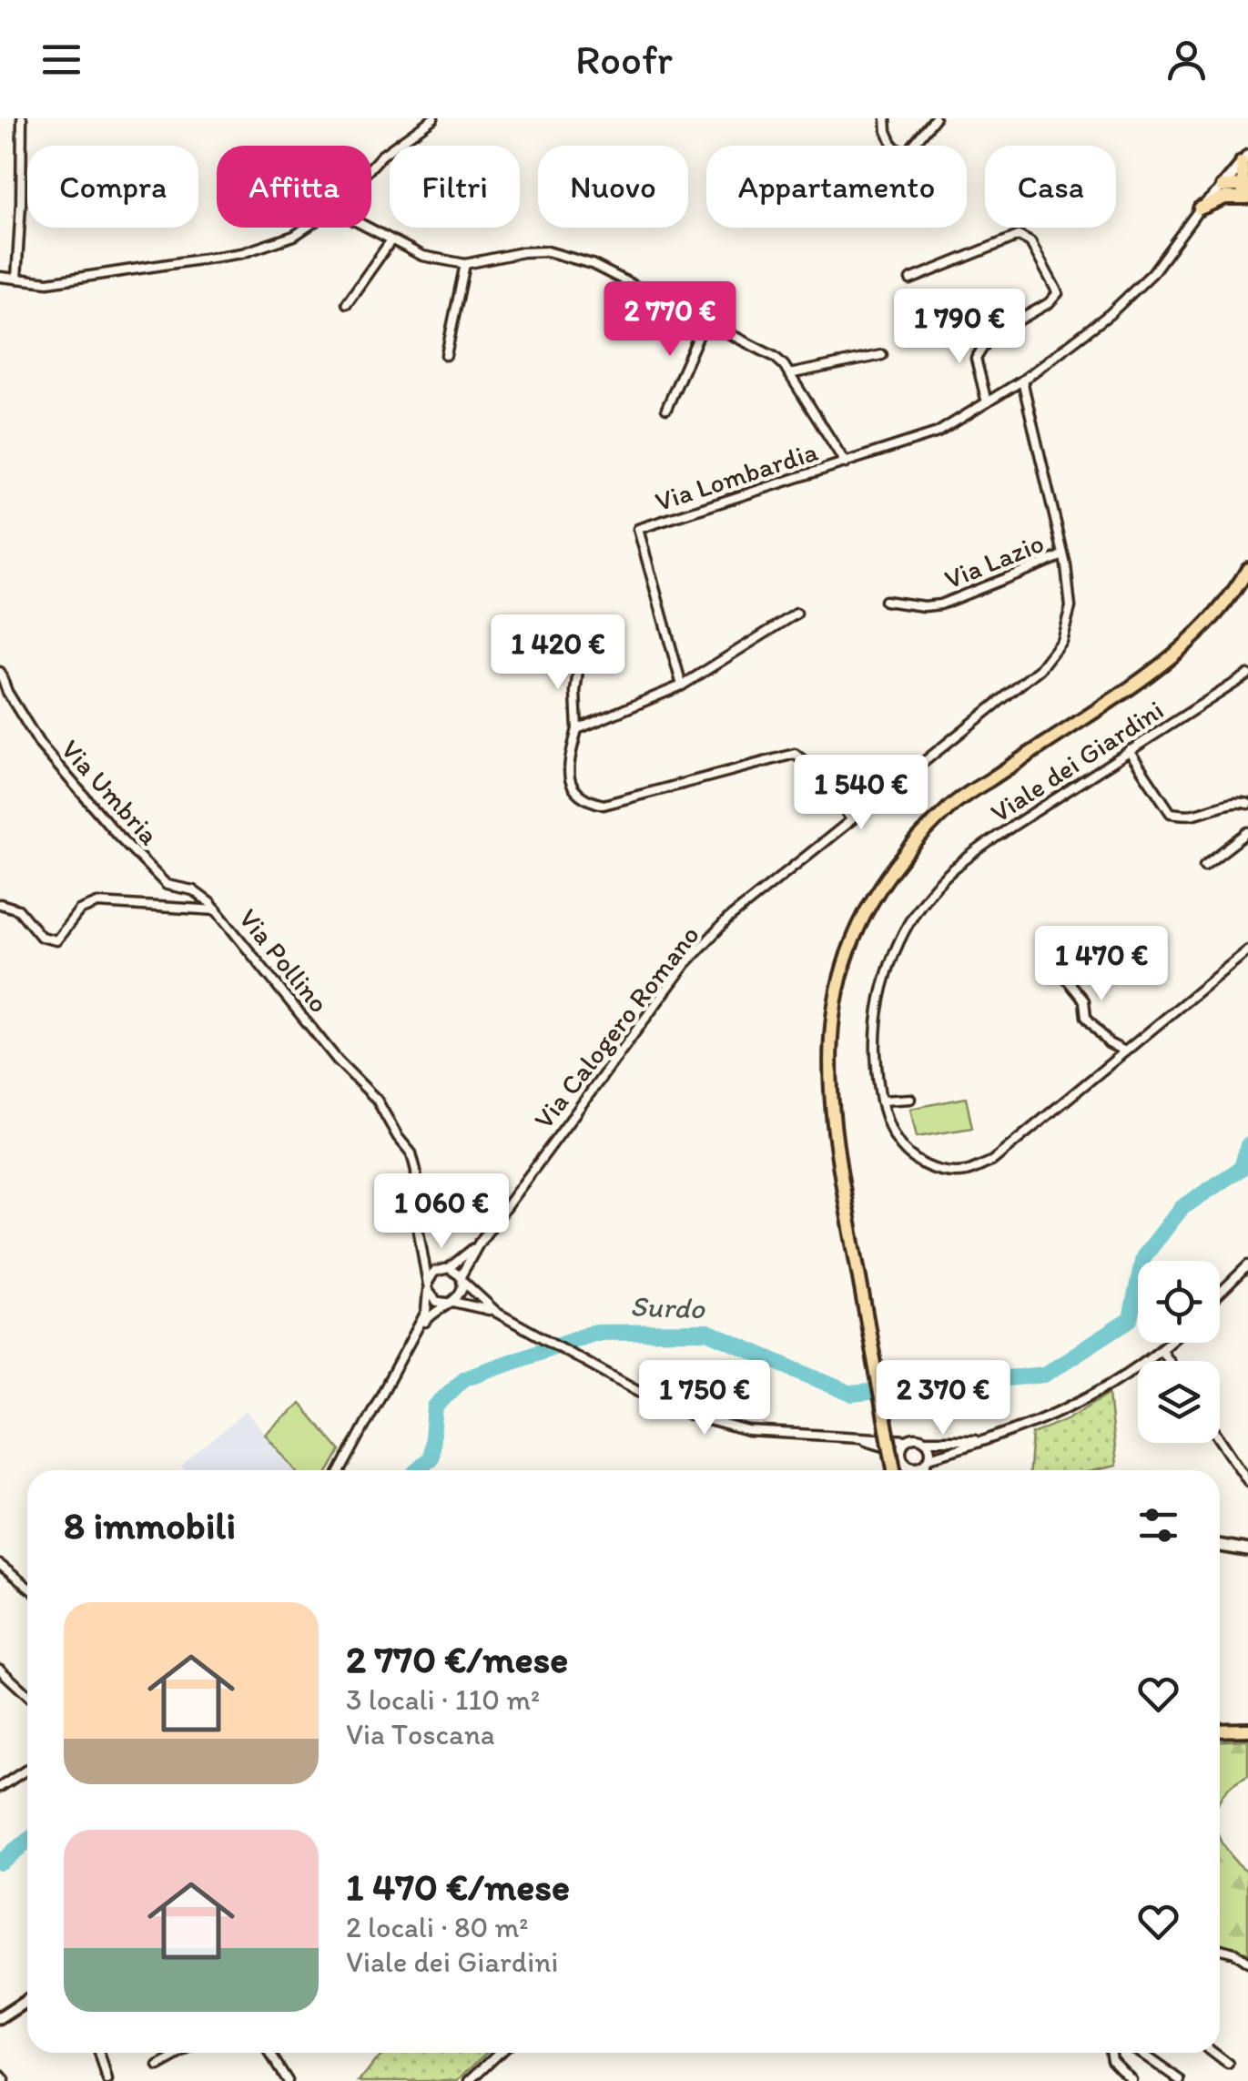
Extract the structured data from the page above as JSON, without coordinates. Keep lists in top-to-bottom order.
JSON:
{
  "streets": {
    "street": [
      "Via Lombardia",
      "Via Lazio",
      "Viale dei Giardini",
      "Via Umbria",
      "Via Pollino",
      "Via Calogero Romano"
    ]
  },
  "crossings": [
    ["Via Lazio", "Via Calogero Romano"],
    ["Via Umbria", "Via Pollino"]
  ],
  "water": ["Surdo"],
  "page": {
    "header": "Roofr",
    "chip": [
      "Compra",
      "Affitta",
      "Filtri",
      "Nuovo",
      "Appartamento",
      "Casa"
    ],
    "price": [
      "2 770 €",
      "1 790 €",
      "1 420 €",
      "1 540 €",
      "1 470 €",
      "1 060 €",
      "1 750 €",
      "2 370 €"
    ],
    "heading": "8 immobili",
    "list": [
      {
        "name": "2 770 €/mese",
        "note": "3 locali · 110 m² · Via Toscana"
      },
      {
        "name": "1 470 €/mese",
        "note": "2 locali · 80 m² · Viale dei Giardini"
      }
    ]
  }
}
